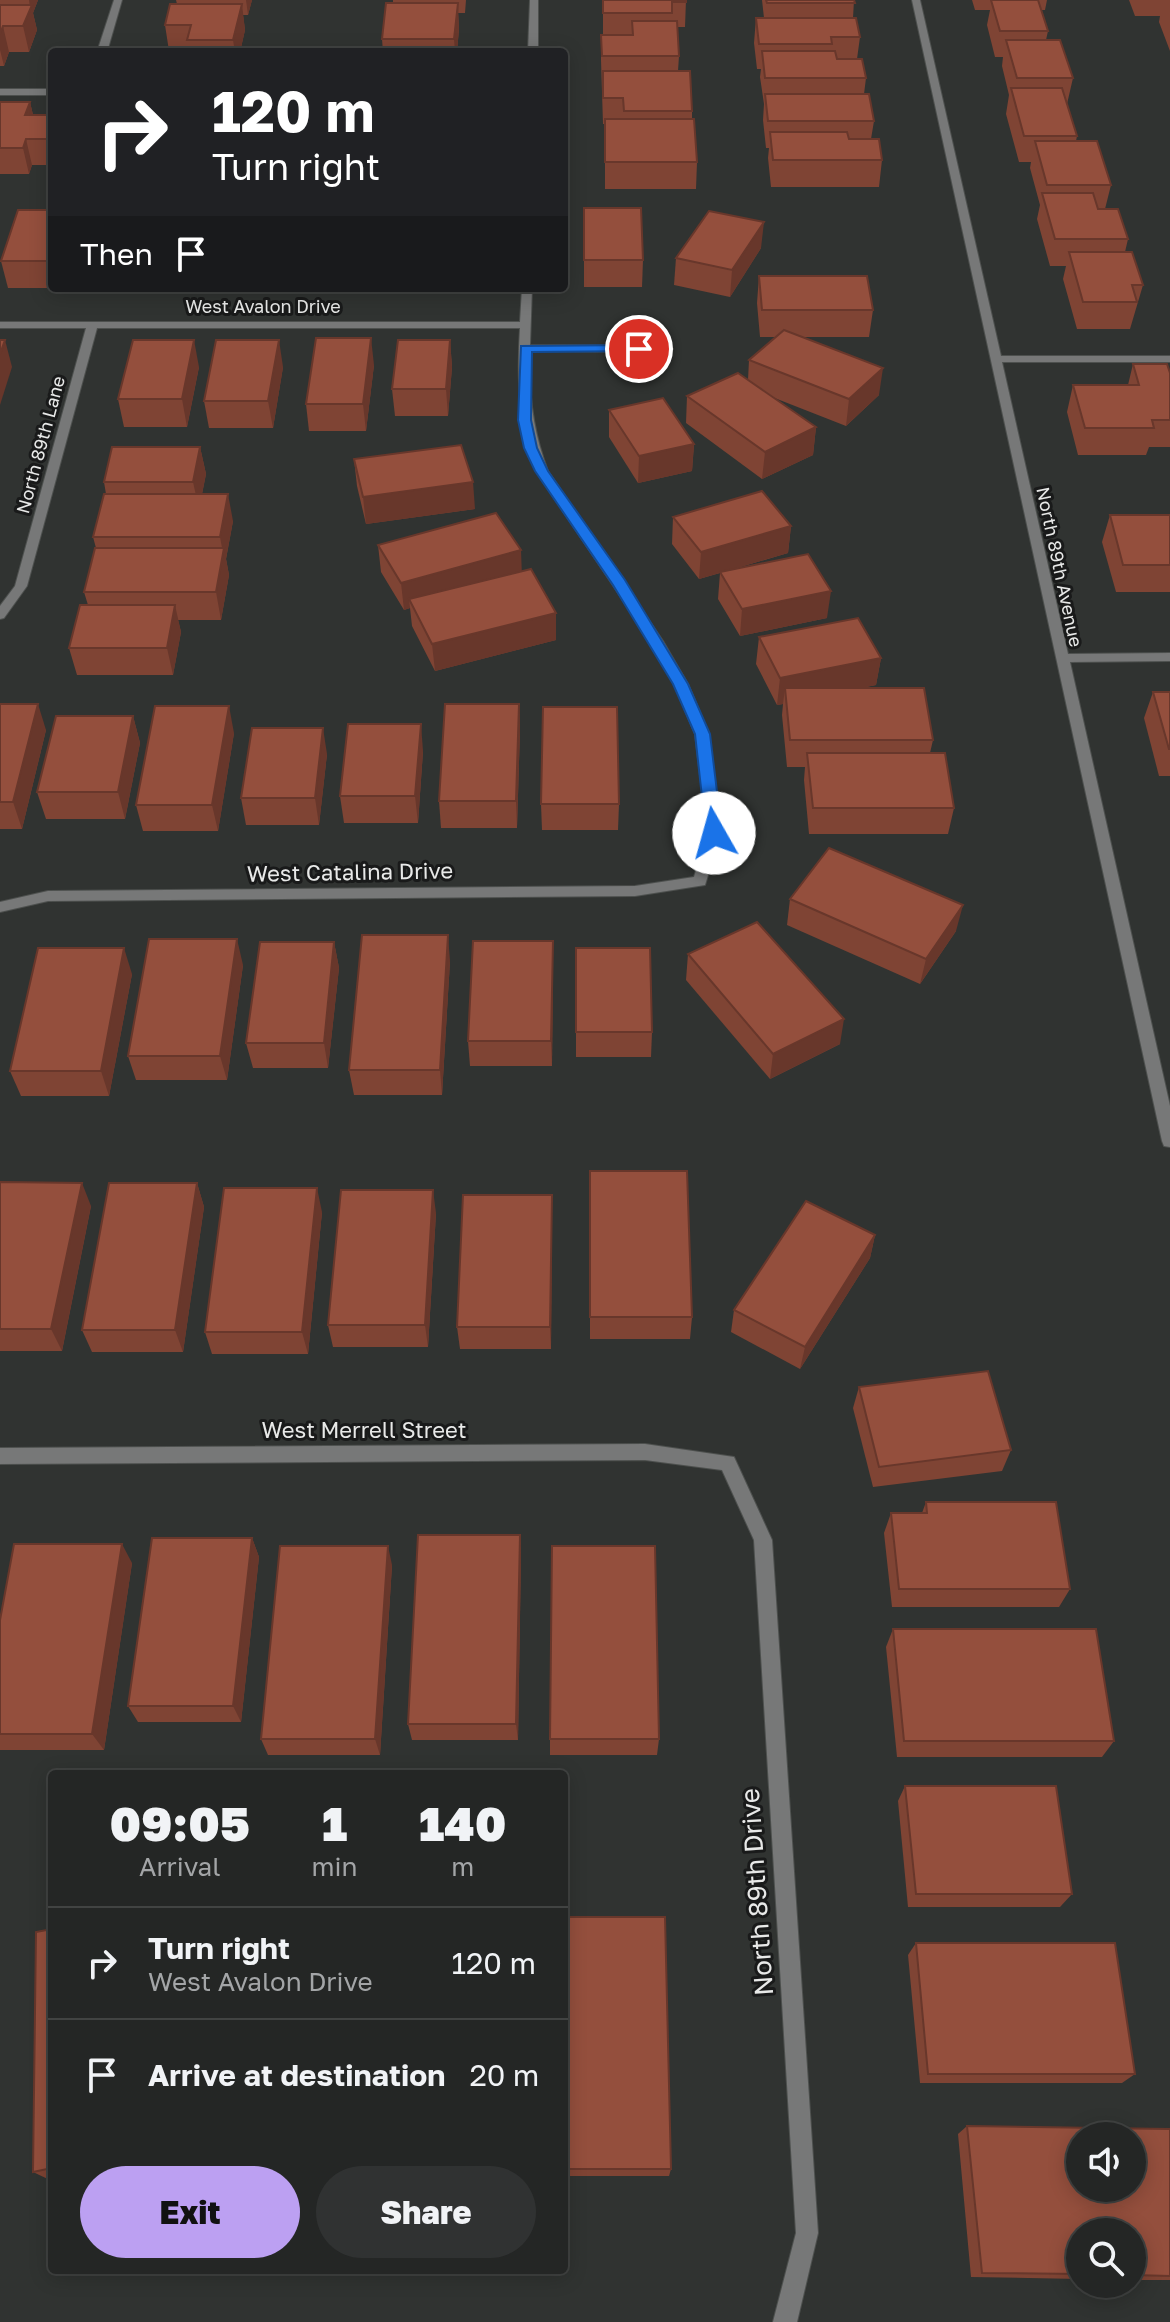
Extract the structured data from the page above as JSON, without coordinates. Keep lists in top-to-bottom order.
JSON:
{
  "streets": {
    "street": [
      "West Avalon Drive",
      "North 89th Lane",
      "North 89th Avenue",
      "West Catalina Drive",
      "West Merrell Street",
      "North 89th Drive"
    ]
  },
  "crossings": [
    ["West Avalon Drive", "North 89th Lane"],
    ["West Merrell Street", "North 89th Drive"]
  ],
  "page": {
    "turn": ["120 m", "Turn right"],
    "then": "Then",
    "eta": [
      "09:05",
      "Arrival",
      "1",
      "min",
      "140",
      "m"
    ],
    "list": [
      {
        "name": "Turn right",
        "note": "West Avalon Drive",
        "value": "120 m"
      },
      {
        "name": "Arrive at destination",
        "value": "20 m"
      }
    ],
    "buttons": ["Exit", "Share"]
  }
}
